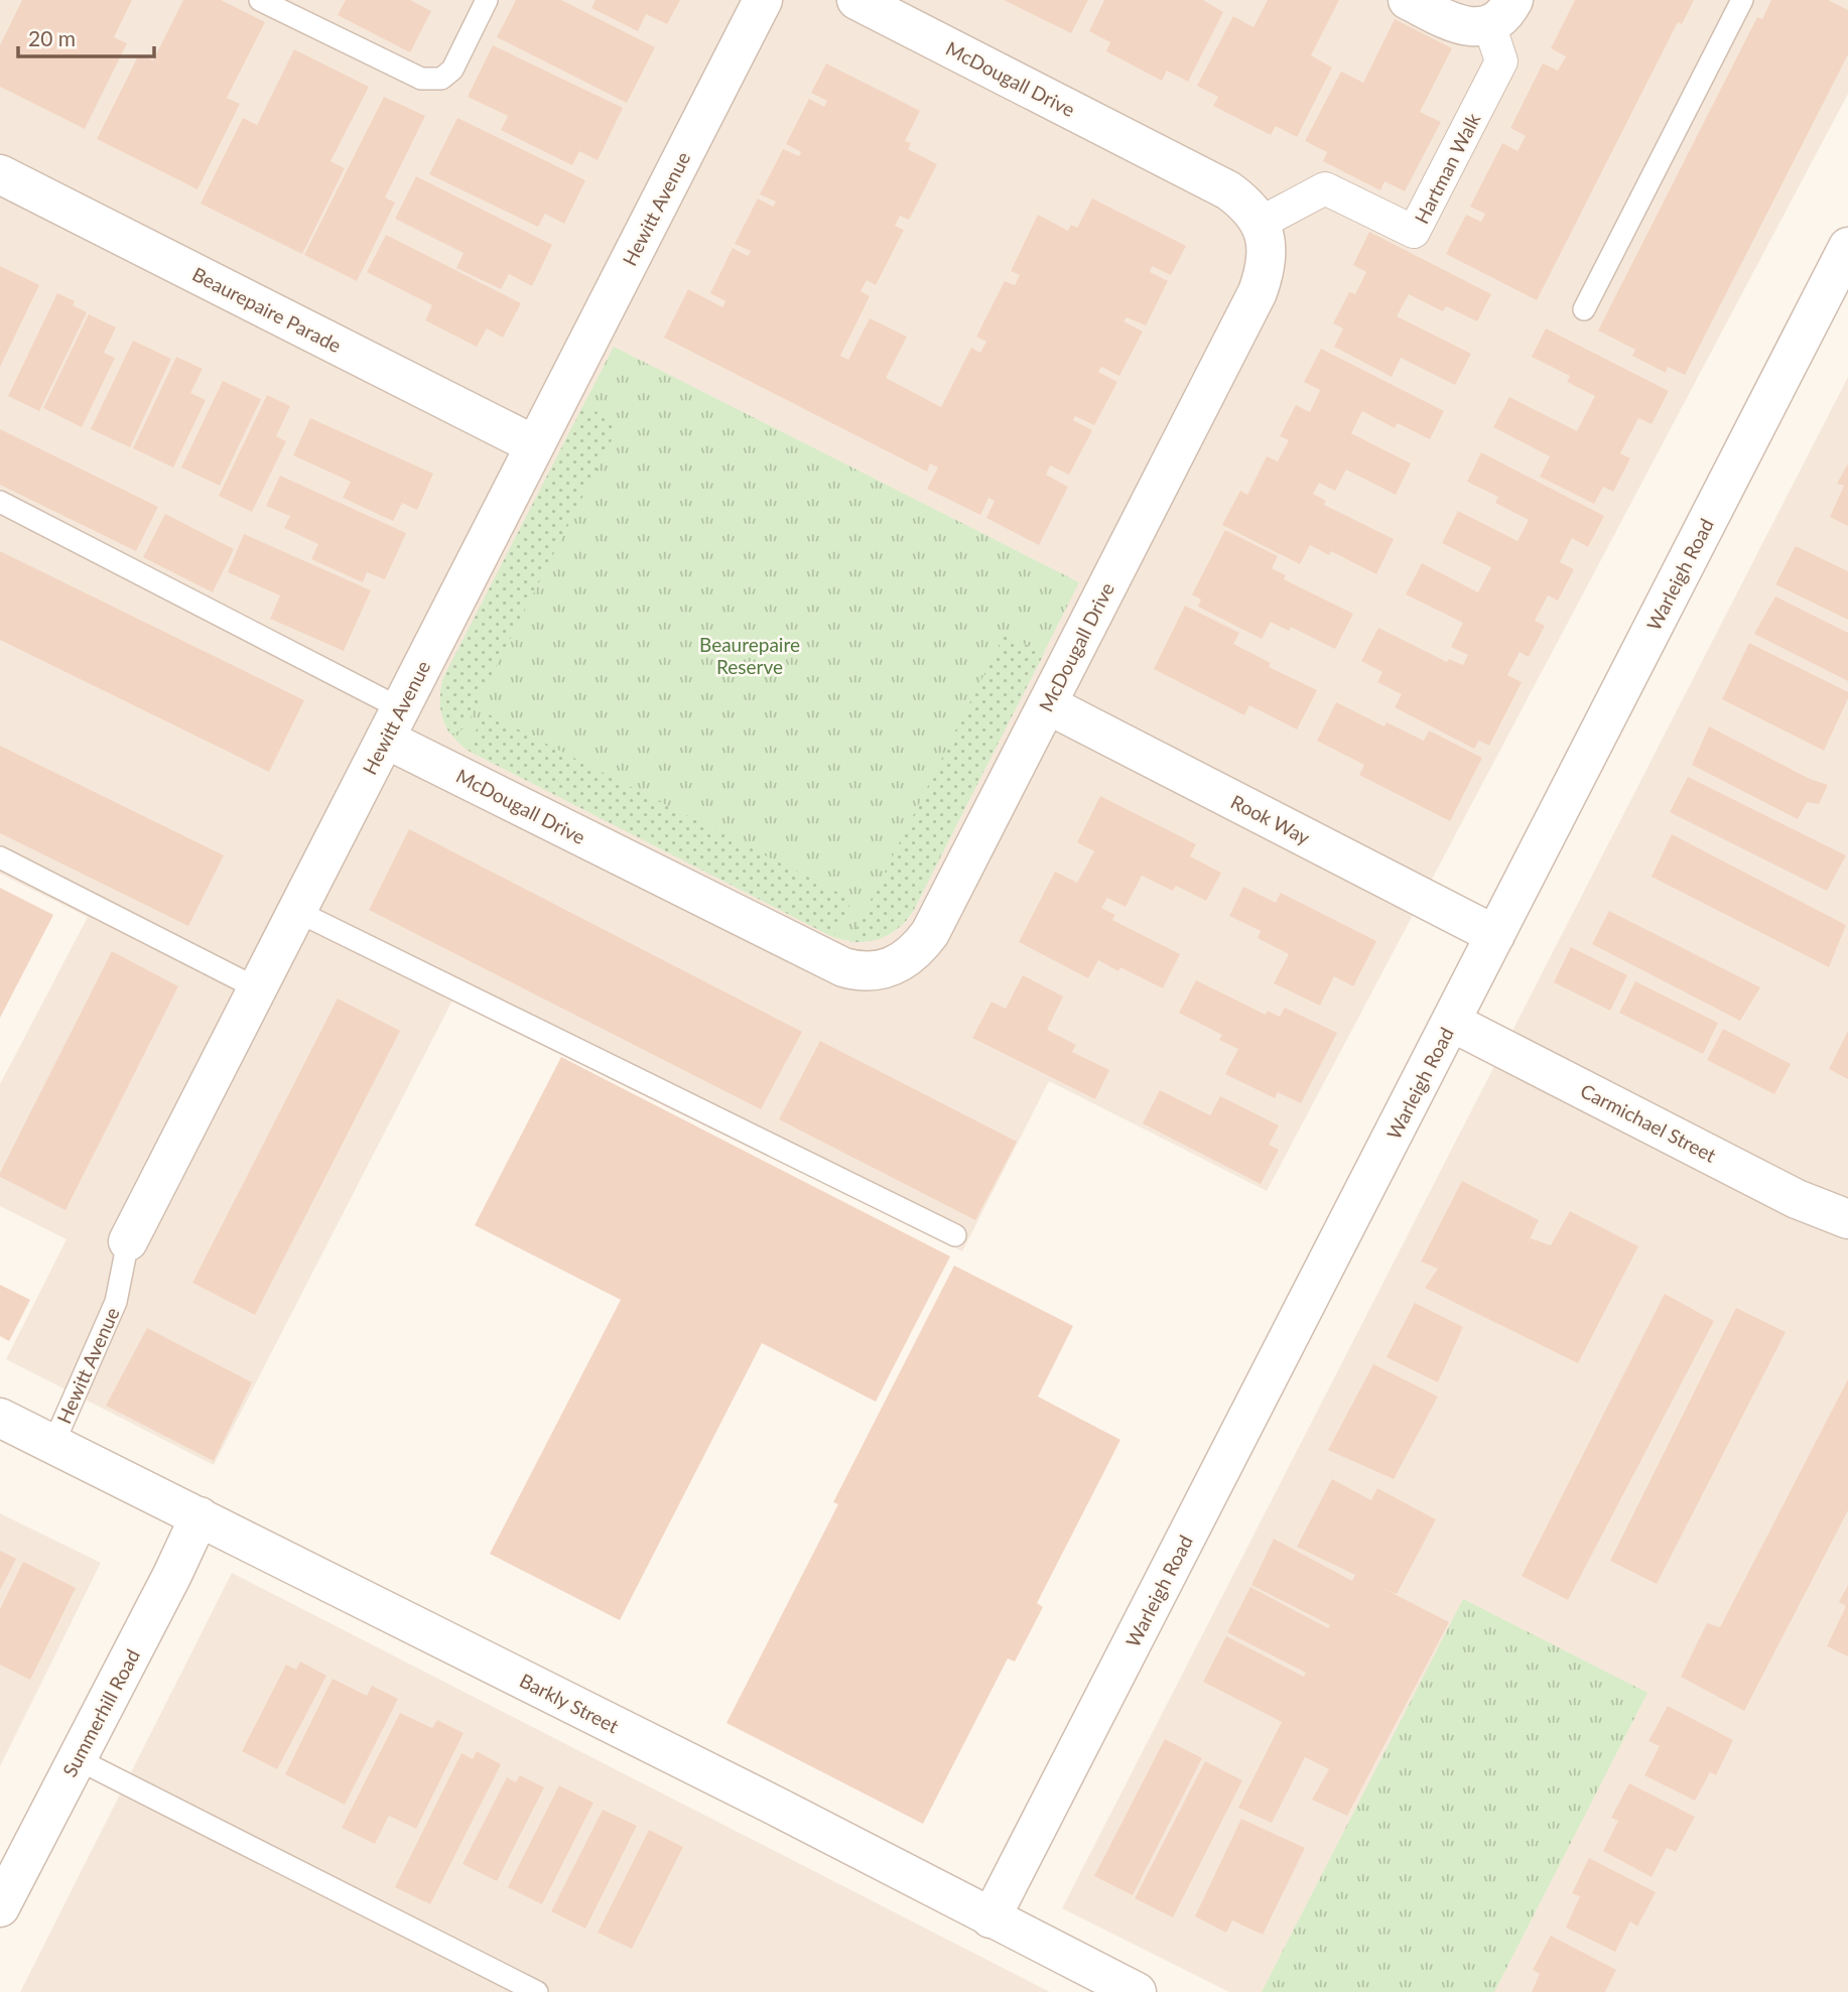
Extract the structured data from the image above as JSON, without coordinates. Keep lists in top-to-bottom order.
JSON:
{
  "streets": {
    "street": [
      "McDougall Drive",
      "Hartman Walk",
      "Hewitt Avenue",
      "Beaurepaire Parade",
      "Warleigh Road",
      "Rook Way",
      "Carmichael Street",
      "Barkly Street",
      "Summerhill Road"
    ]
  },
  "crossings": [
    ["McDougall Drive", "Hartman Walk"],
    ["McDougall Drive", "Hewitt Avenue"],
    ["McDougall Drive", "Rook Way"],
    ["Hewitt Avenue", "Beaurepaire Parade"],
    ["Hewitt Avenue", "Barkly Street"],
    ["Warleigh Road", "Rook Way"],
    ["Warleigh Road", "Carmichael Street"],
    ["Warleigh Road", "Barkly Street"],
    ["Barkly Street", "Summerhill Road"]
  ],
  "parks": ["Beaurepaire Reserve"],
  "scale_bar": "20 m"
}
